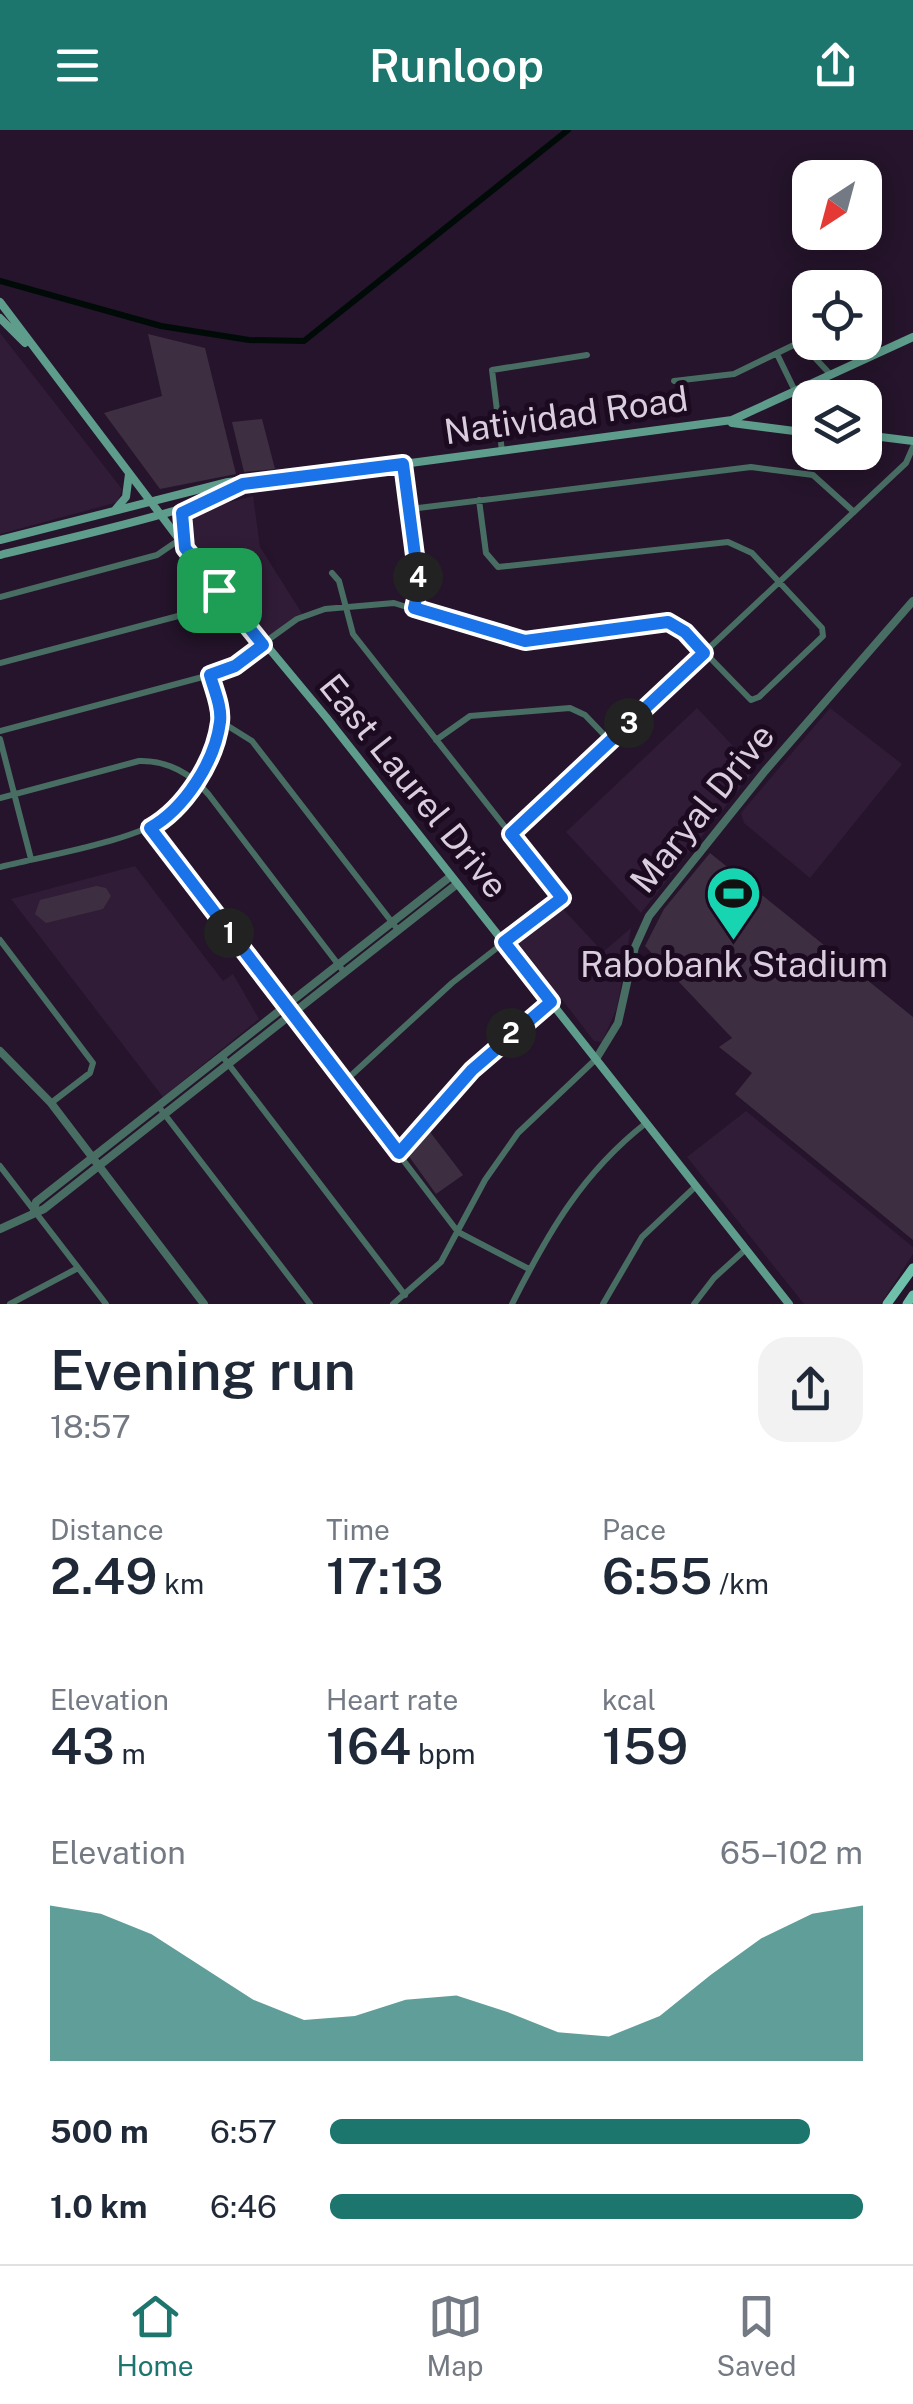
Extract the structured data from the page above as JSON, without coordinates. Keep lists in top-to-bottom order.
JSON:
{
  "streets": {
    "main road": ["Natividad Road", "East Laurel Drive"],
    "street": ["Maryal Drive"]
  },
  "crossings": [
    ["Natividad Road", "East Laurel Drive"],
    ["East Laurel Drive", "Maryal Drive"]
  ],
  "places": {
    "sports": ["Rabobank Stadium"]
  },
  "north": "bottom left",
  "page": {
    "header": "Runloop",
    "pins": [
      "4",
      "3",
      "1",
      "2"
    ],
    "heading": ["Evening run", "18:57"],
    "stats": [
      ["Distance", "2.49 km"],
      ["Time", "17:13"],
      ["Pace", "6:55 /km"],
      ["Elevation", "43 m"],
      ["Heart rate", "164 bpm"],
      ["kcal", "159"]
    ],
    "chart": ["Elevation", "65–102 m"],
    "list": [
      {
        "name": "500 m",
        "note": "6:57"
      },
      {
        "name": "1.0 km",
        "note": "6:46"
      }
    ],
    "tabs": ["Home", "Map", "Saved"]
  }
}
